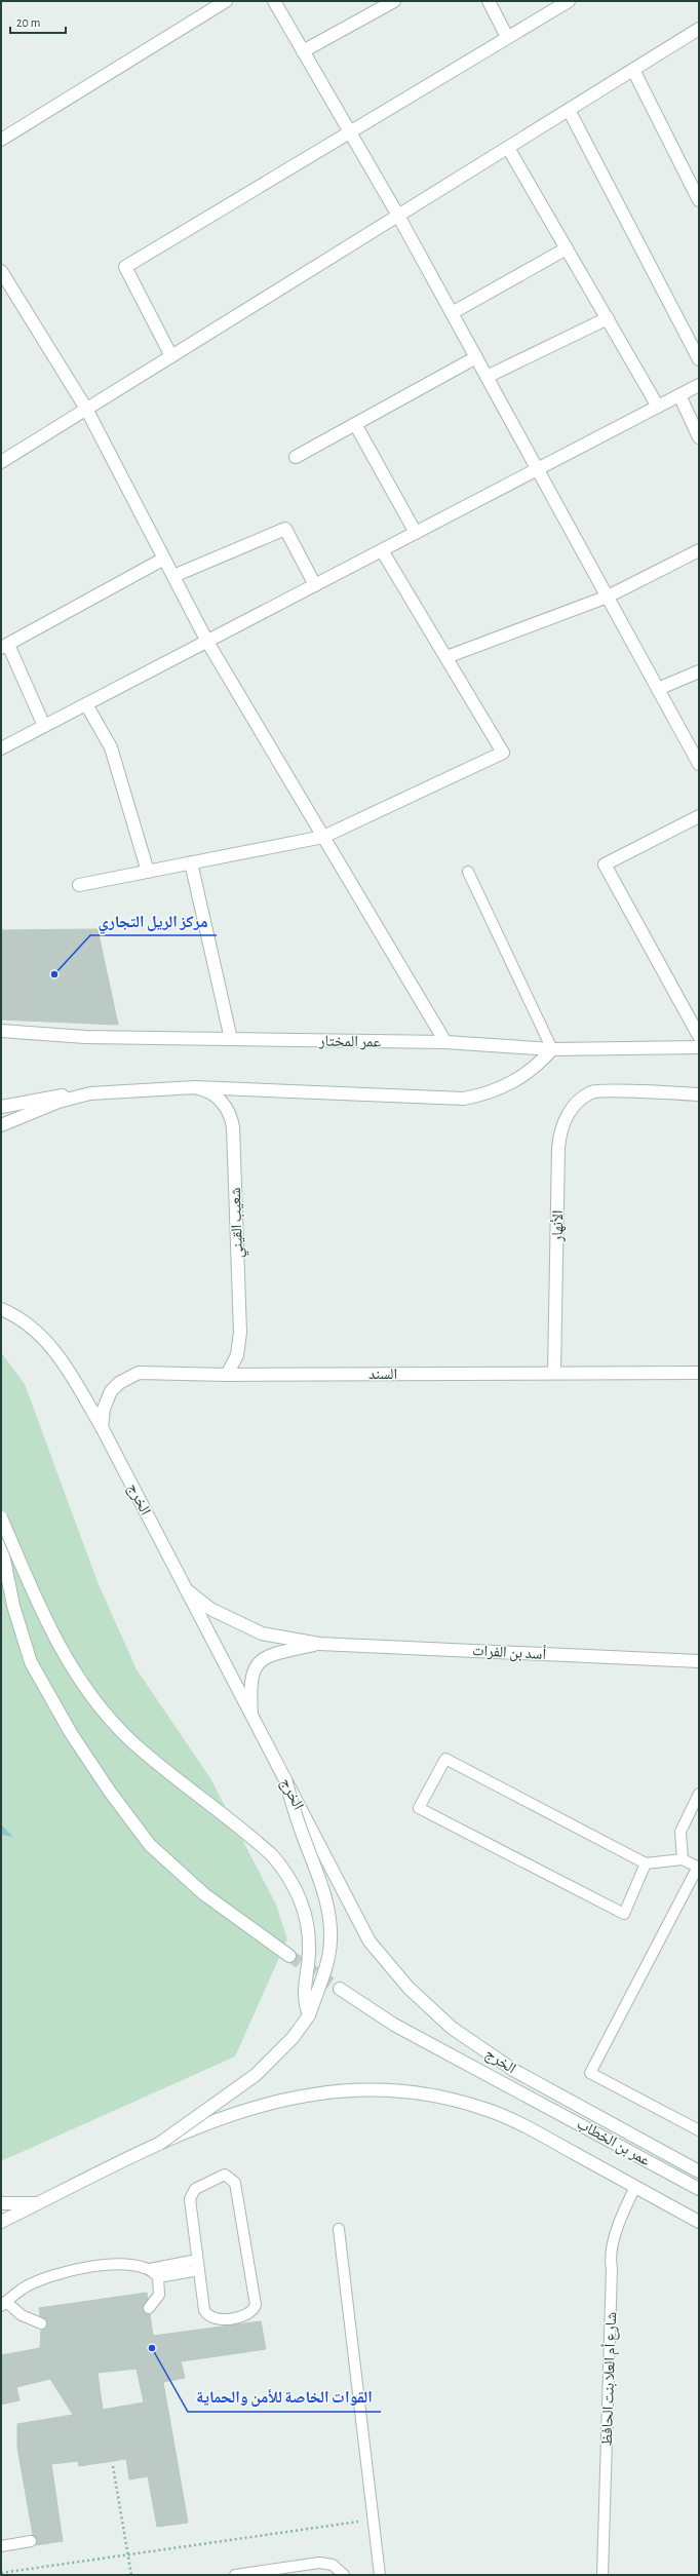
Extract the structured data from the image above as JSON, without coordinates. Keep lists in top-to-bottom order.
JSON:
{
  "streets": {
    "street": [
      "عمر المختار",
      "شعيب القيني",
      "الأنهار",
      "السند",
      "الخرج",
      "أسد بن الفرات",
      "عمر بن الخطاب"
    ],
    "lane": ["شارع أم العلا بنت الحافظ"]
  },
  "crossings": [
    ["شعيب القيني", "السند"],
    ["الأنهار", "السند"],
    ["السند", "الخرج"],
    ["الخرج", "أسد بن الفرات"],
    ["الخرج", "عمر بن الخطاب"]
  ],
  "places": ["مركز الريل التجاري", "القوات الخاصة للأمن والحماية"],
  "scale_bar": "20 m"
}
